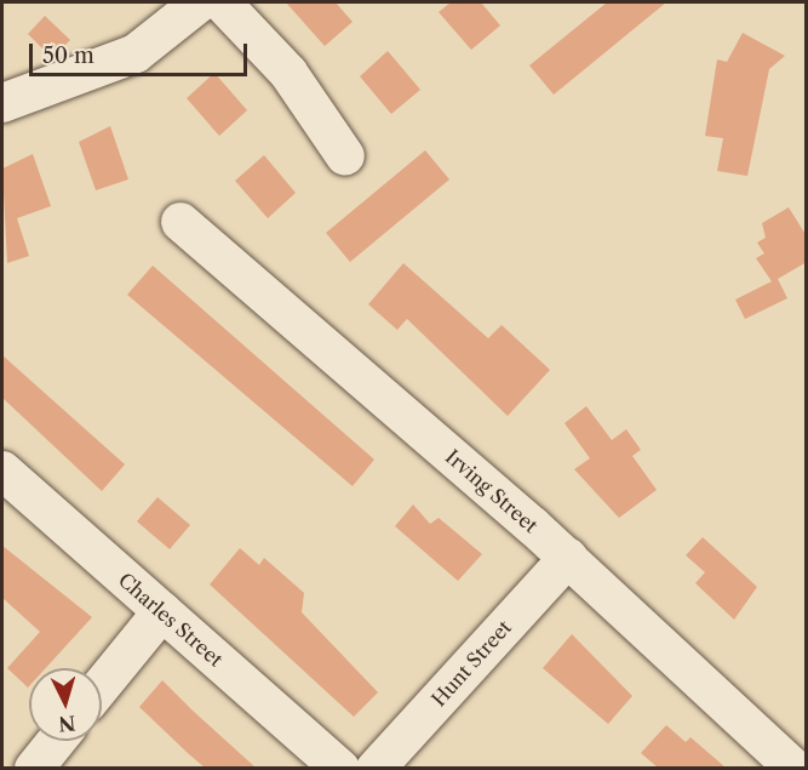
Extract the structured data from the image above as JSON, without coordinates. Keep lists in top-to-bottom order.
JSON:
{
  "streets": {
    "street": ["Irving Street", "Charles Street", "Hunt Street"]
  },
  "crossings": [
    ["Irving Street", "Hunt Street"]
  ],
  "scale_bar": "50 m",
  "north": "bottom"
}
